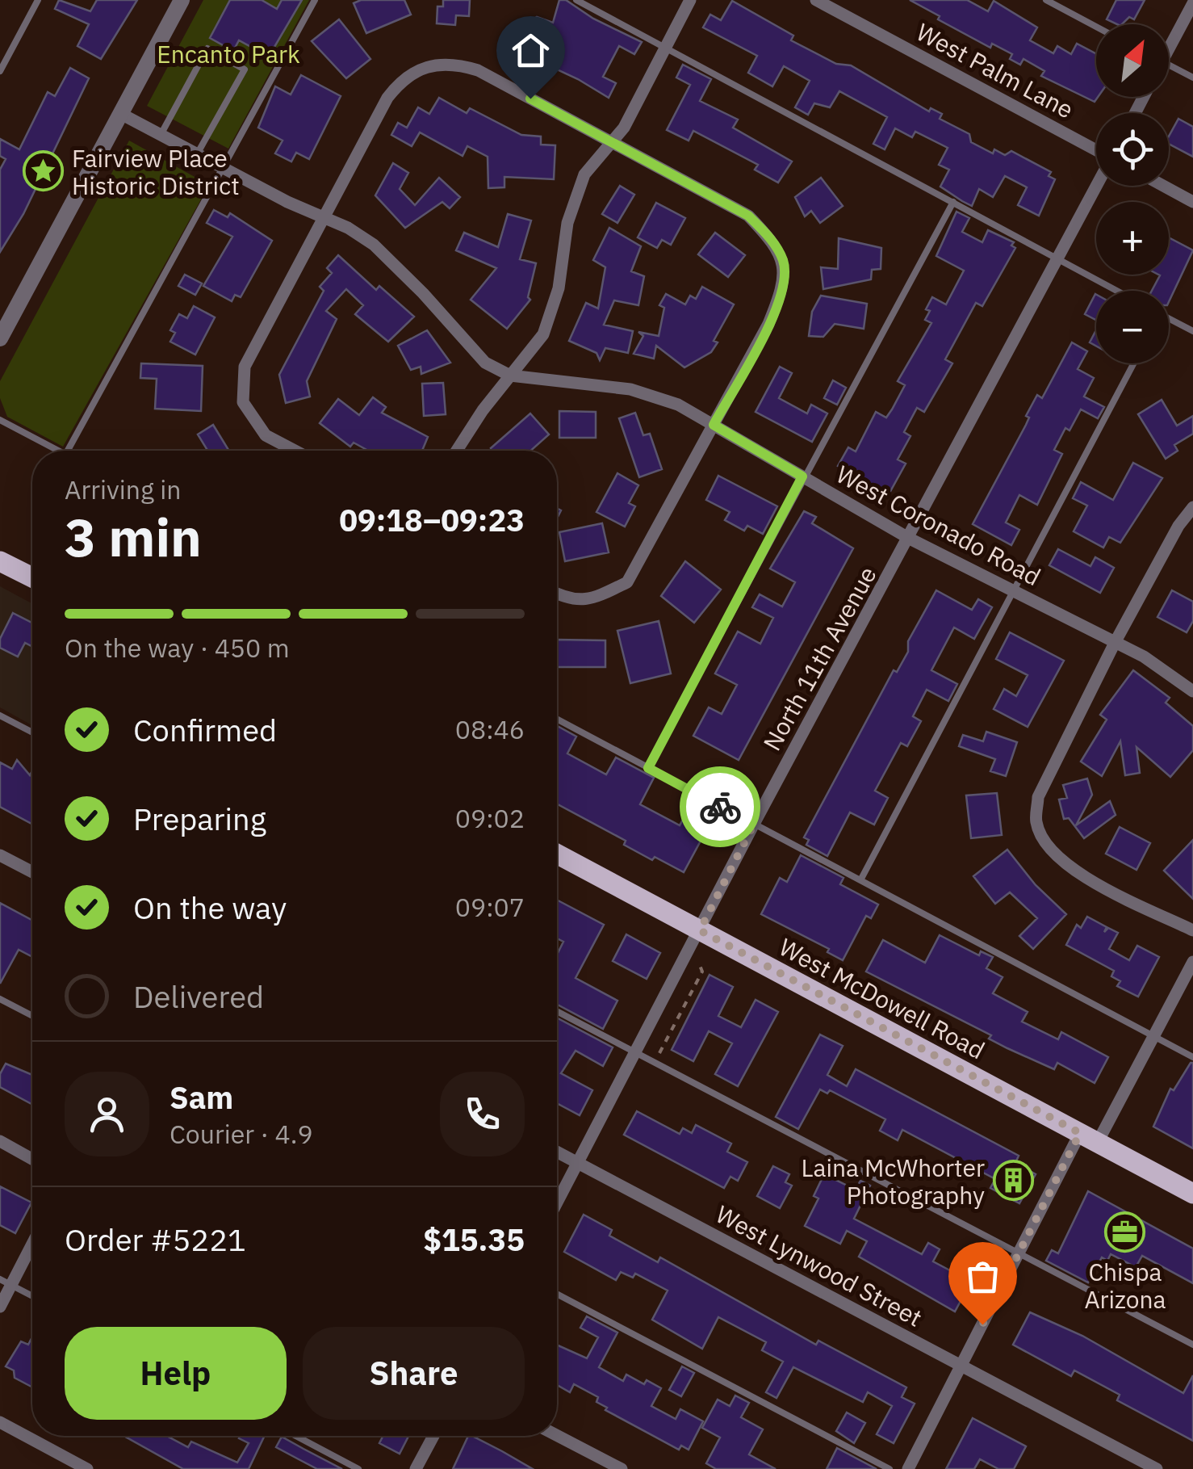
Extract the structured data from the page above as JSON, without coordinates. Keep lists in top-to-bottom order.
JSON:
{
  "streets": {
    "main road": ["West McDowell Road"],
    "street": [
      "West Palm Lane",
      "West Coronado Road",
      "North 11th Avenue",
      "West Lynwood Street"
    ]
  },
  "crossings": [
    ["West Coronado Road", "North 11th Avenue"],
    ["North 11th Avenue", "West McDowell Road"],
    ["North 11th Avenue", "West Lynwood Street"]
  ],
  "parks": ["Encanto Park"],
  "places": {
    "place": ["Fairview Place Historic District"],
    "building": ["Laina McWhorter Photography"],
    "office": ["Chispa Arizona"]
  },
  "north": "top right",
  "page": {
    "map_buttons": ["+", "−"],
    "heading": ["3 min", "Arriving in", "09:18–09:23"],
    "panel": [
      "Sam",
      "Courier · 4.9",
      "Order #5221",
      "$15.35"
    ],
    "bar": "On the way · 450 m",
    "list": [
      ["Confirmed", "08:46"],
      ["Preparing", "09:02"],
      ["On the way", "09:07"],
      "Delivered"
    ],
    "buttons": ["Help", "Share"]
  }
}
